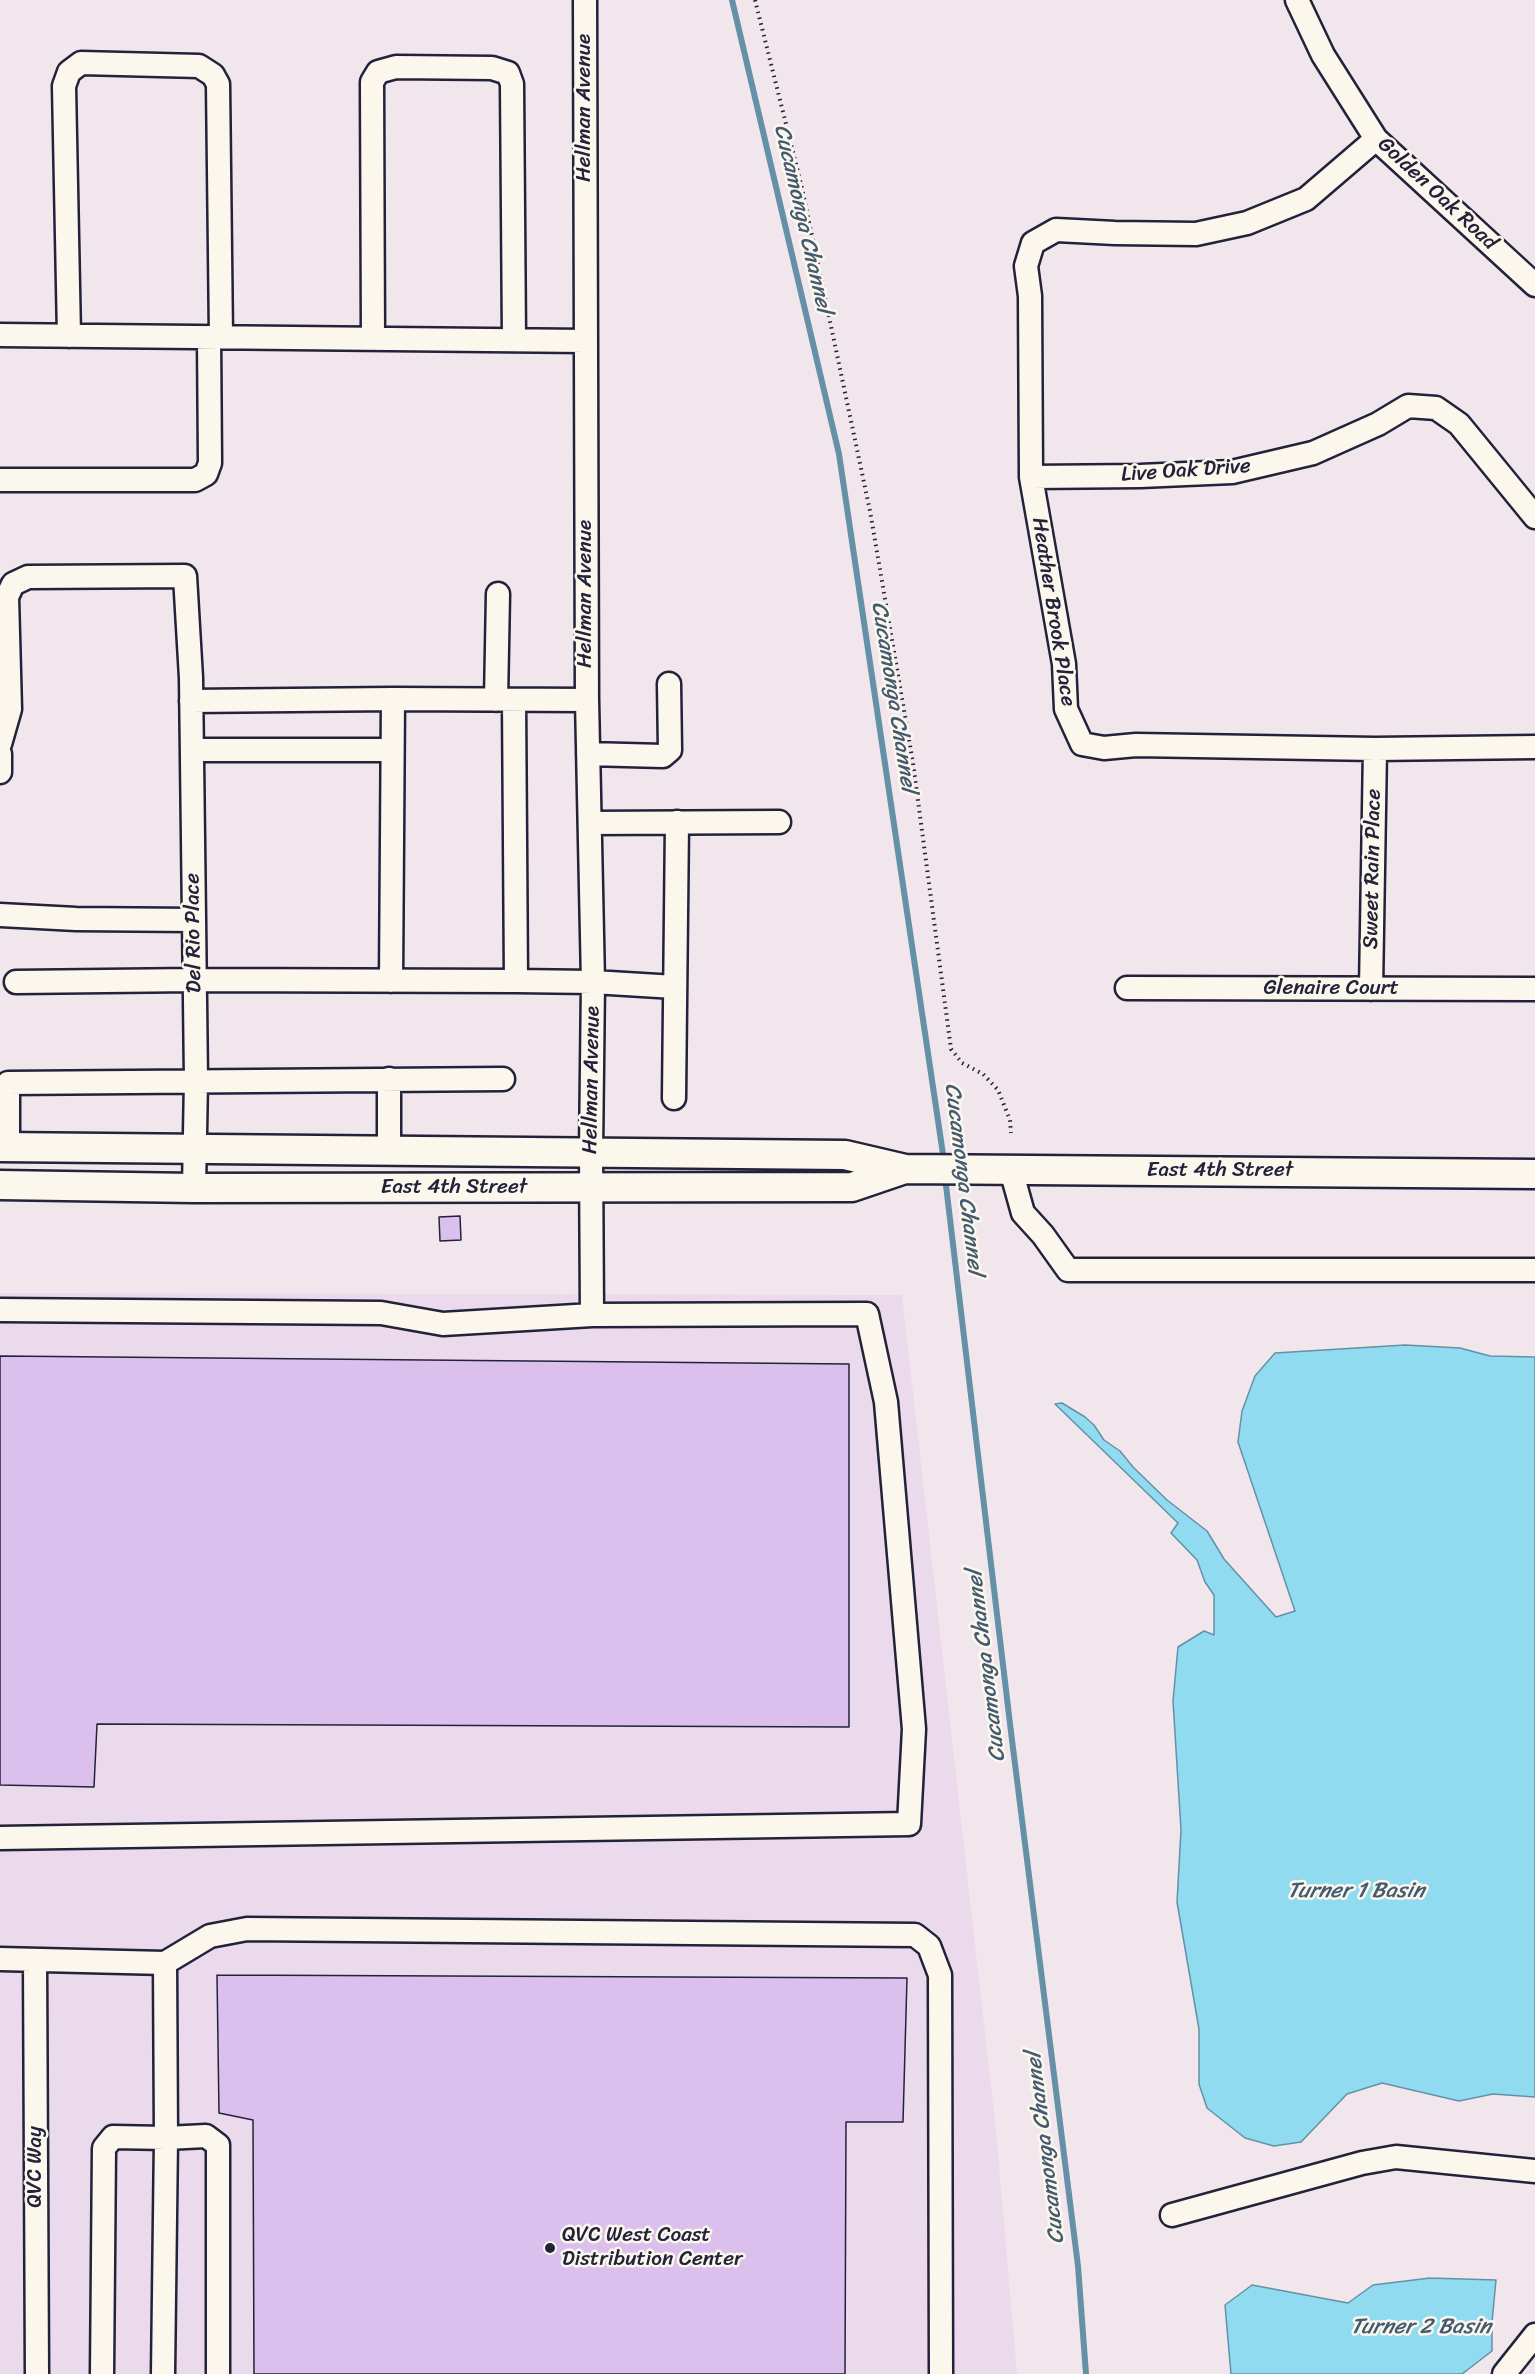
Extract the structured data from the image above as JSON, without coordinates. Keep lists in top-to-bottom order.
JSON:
{
  "streets": {
    "main road": ["East 4th Street"],
    "street": [
      "Hellman Avenue",
      "Golden Oak Road",
      "Live Oak Drive",
      "Heather Brook Place",
      "Sweet Rain Place",
      "Del Rio Place",
      "Glenaire Court",
      "QVC Way"
    ]
  },
  "crossings": [
    ["Hellman Avenue", "East 4th Street"],
    ["Golden Oak Road", "Heather Brook Place"],
    ["Live Oak Drive", "Heather Brook Place"],
    ["Heather Brook Place", "Sweet Rain Place"],
    ["Sweet Rain Place", "Glenaire Court"],
    ["Del Rio Place", "East 4th Street"]
  ],
  "water": ["Cucamonga Channel", "Turner 1 Basin", "Turner 2 Basin"],
  "places": ["QVC West Coast Distribution Center"]
}
